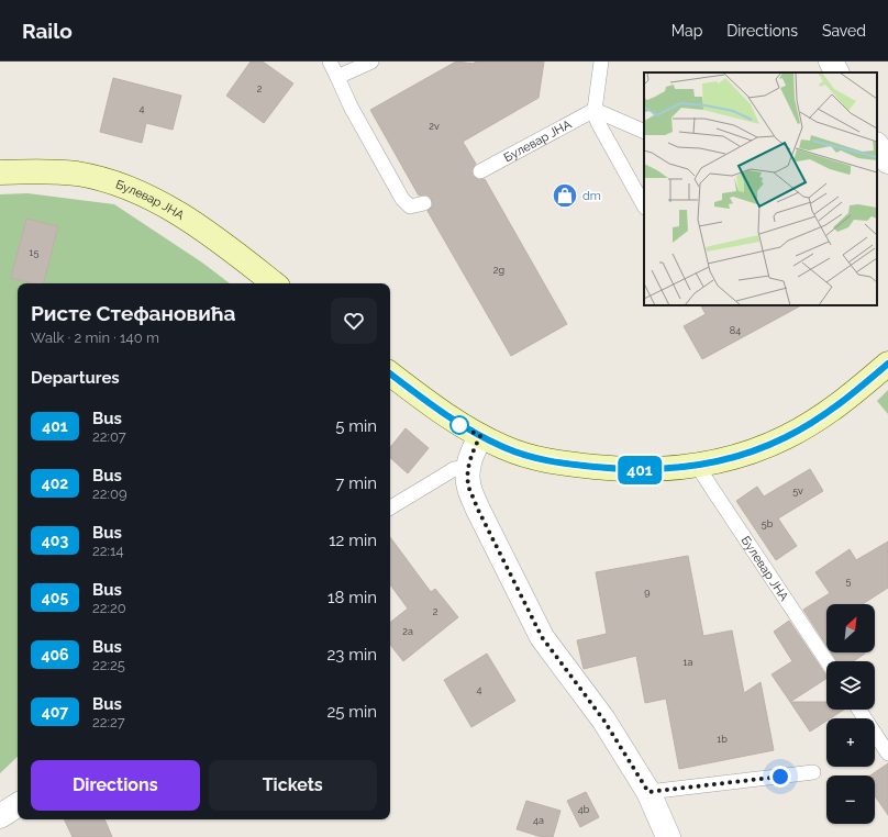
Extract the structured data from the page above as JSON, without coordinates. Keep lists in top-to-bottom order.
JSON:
{
  "streets": {
    "main road": ["Булевар ЈНА"]
  },
  "places": {
    "shop": ["dm"]
  },
  "lines": ["bus line 401"],
  "house_numbers": [
    "2",
    "4",
    "2v",
    "15",
    "2g",
    "84",
    "5v",
    "5b",
    "5",
    "9",
    "2",
    "2a",
    "1a",
    "4",
    "1b",
    "4b",
    "4a"
  ],
  "north": "top right",
  "page": {
    "header": "Railo",
    "nav": ["Map", "Directions", "Saved"],
    "on_map": "401",
    "heading": [
      ["Ристе Стефановића", "Walk · 2 min · 140 m"],
      "Departures"
    ],
    "list": [
      {
        "mark": "401",
        "name": "Bus",
        "note": "22:07",
        "value": "5 min"
      },
      {
        "mark": "402",
        "name": "Bus",
        "note": "22:09",
        "value": "7 min"
      },
      {
        "mark": "403",
        "name": "Bus",
        "note": "22:14",
        "value": "12 min"
      },
      {
        "mark": "405",
        "name": "Bus",
        "note": "22:20",
        "value": "18 min"
      },
      {
        "mark": "406",
        "name": "Bus",
        "note": "22:25",
        "value": "23 min"
      },
      {
        "mark": "407",
        "name": "Bus",
        "note": "22:27",
        "value": "25 min"
      }
    ],
    "map_buttons": ["+", "−"],
    "buttons": ["Directions", "Tickets"]
  }
}
